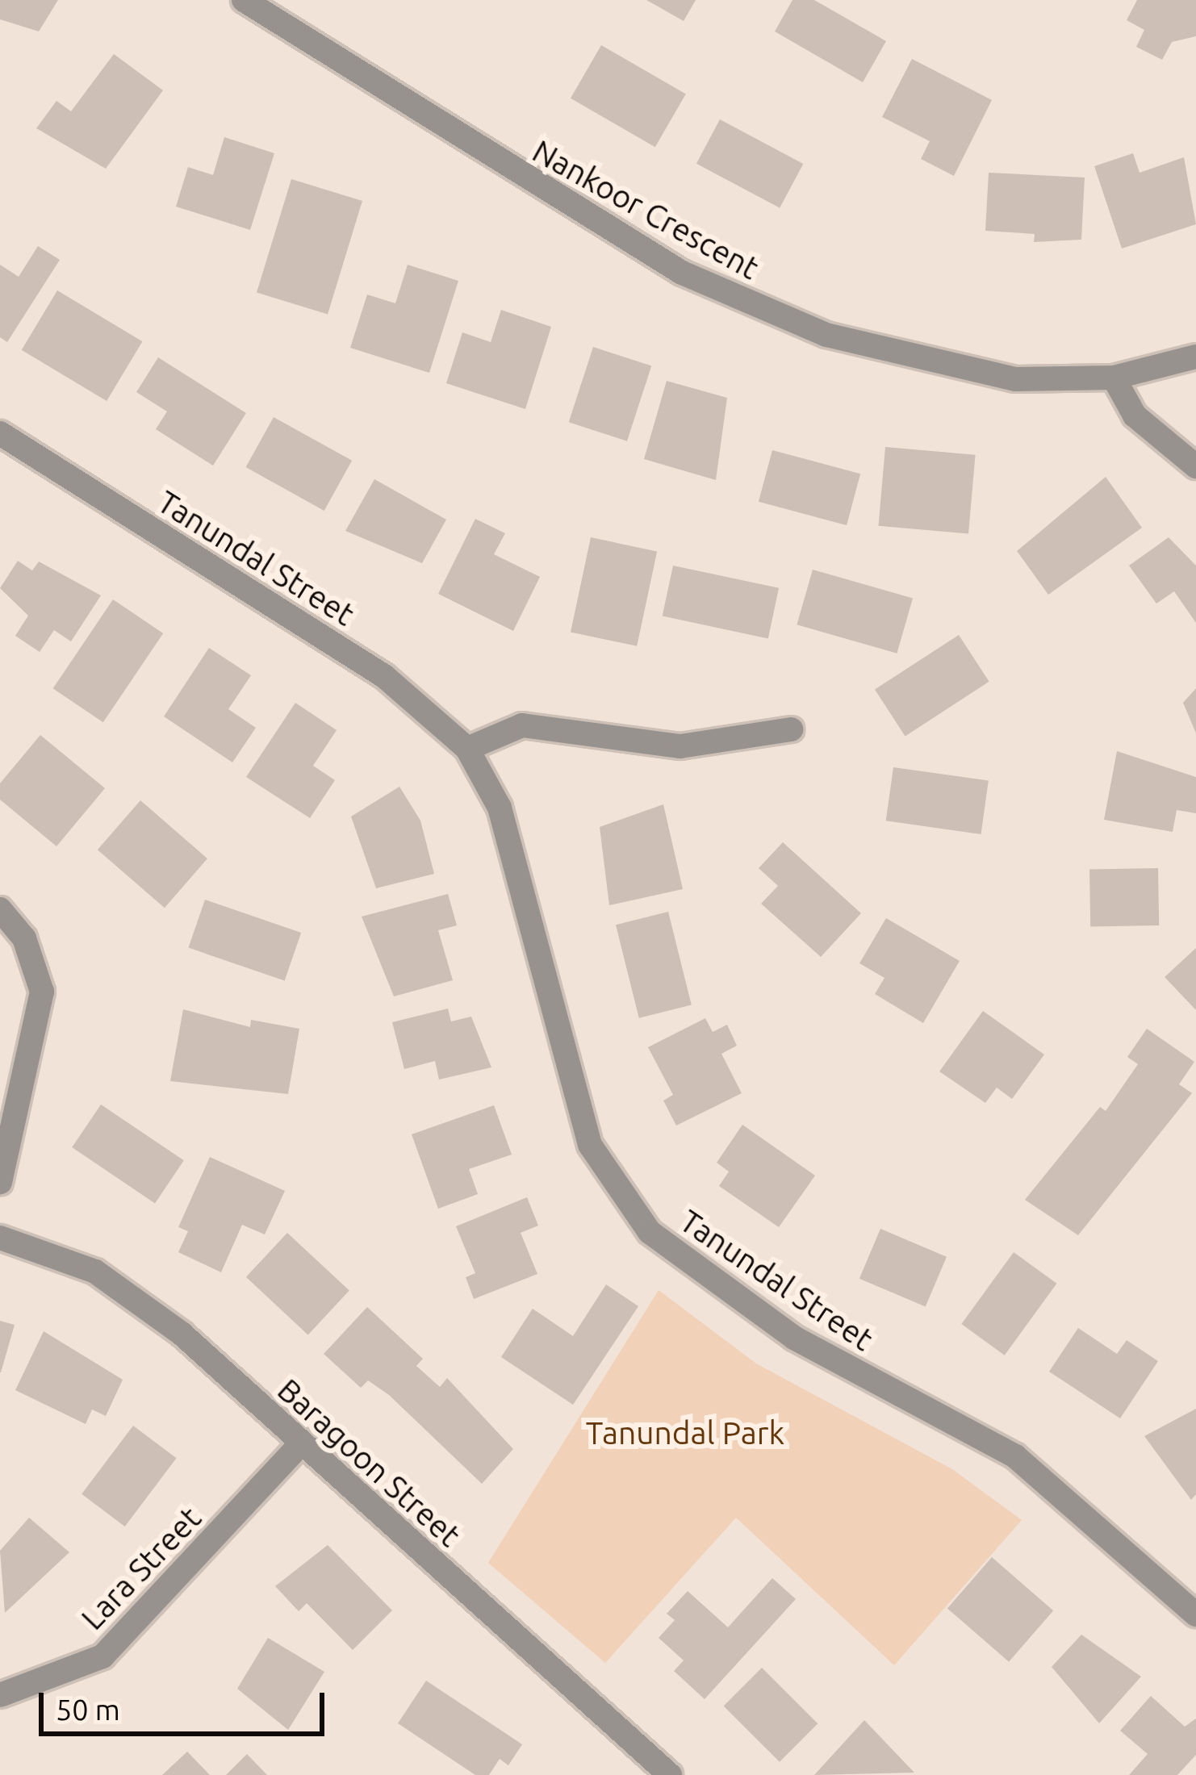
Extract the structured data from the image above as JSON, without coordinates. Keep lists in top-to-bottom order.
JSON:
{
  "streets": {
    "street": [
      "Nankoor Crescent",
      "Tanundal Street",
      "Baragoon Street",
      "Lara Street"
    ]
  },
  "crossings": [
    ["Baragoon Street", "Lara Street"]
  ],
  "parks": ["Tanundal Park"],
  "scale_bar": "50 m"
}
